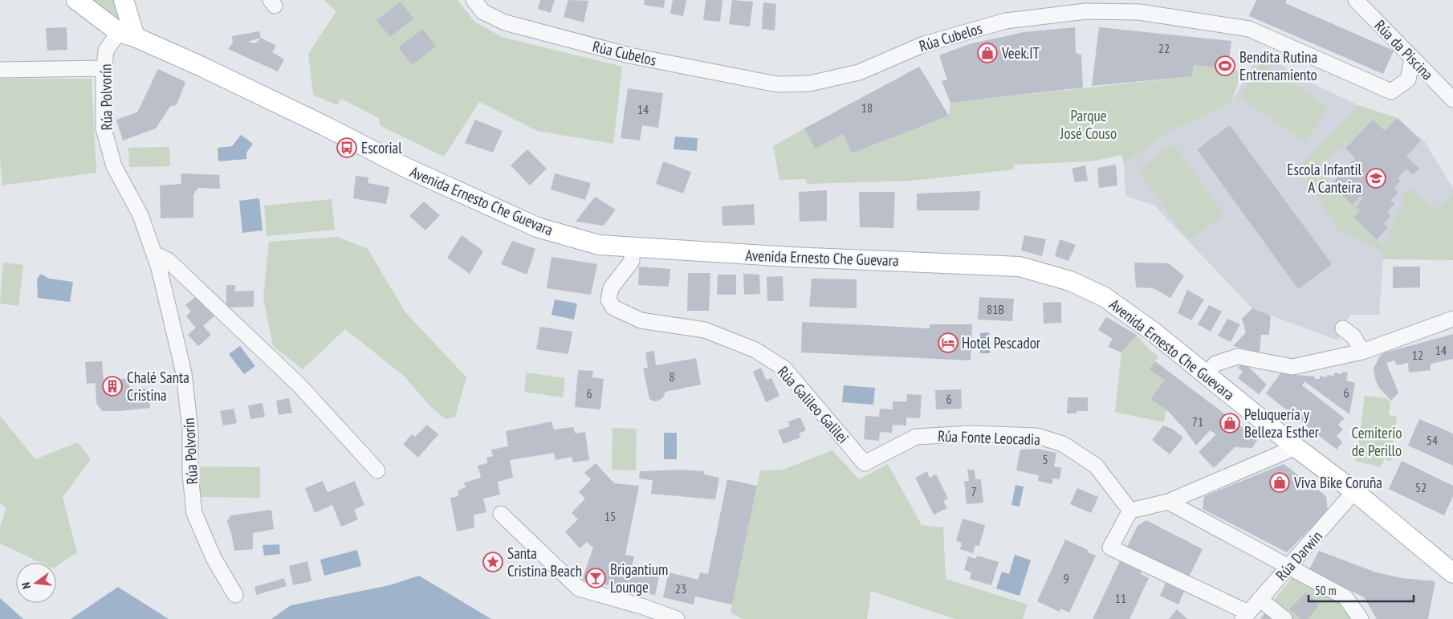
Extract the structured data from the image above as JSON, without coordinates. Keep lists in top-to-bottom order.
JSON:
{
  "streets": {
    "main road": ["Avenida Ernesto Che Guevara"],
    "street": [
      "Rúa Cubelos",
      "Rúa da Piscina",
      "Rúa Polvorín",
      "Rúa Galileo Galilei",
      "Rúa Fonte Leocadia",
      "Rúa Darwin"
    ]
  },
  "crossings": [
    ["Rúa Cubelos", "Rúa da Piscina"],
    ["Rúa Polvorín", "Avenida Ernesto Che Guevara"],
    ["Avenida Ernesto Che Guevara", "Rúa Galileo Galilei"],
    ["Avenida Ernesto Che Guevara", "Rúa Darwin"],
    ["Rúa Galileo Galilei", "Rúa Fonte Leocadia"]
  ],
  "parks": ["Parque José Couso", "Cemiterio de Perillo"],
  "places": {
    "shop": ["Veek.IT", "Peluquería y Belleza Esther", "Viva Bike Coruña"],
    "sports": ["Bendita Rutina Entrenamiento"],
    "bus stop": ["Escorial"],
    "school or university": ["Escola Infantil A Canteira"],
    "hotel": ["Hotel Pescador"],
    "building": ["Chalé Santa Cristina"],
    "place": ["Santa Cristina Beach"],
    "bar": ["Brigantium Lounge"]
  },
  "house_numbers": [
    "22",
    "18",
    "14",
    "81B",
    "14",
    "12",
    "8",
    "6",
    "6",
    "6",
    "71",
    "54",
    "5",
    "52",
    "7",
    "15",
    "9",
    "23",
    "11"
  ],
  "scale_bar": "50 m",
  "north": "left"
}
